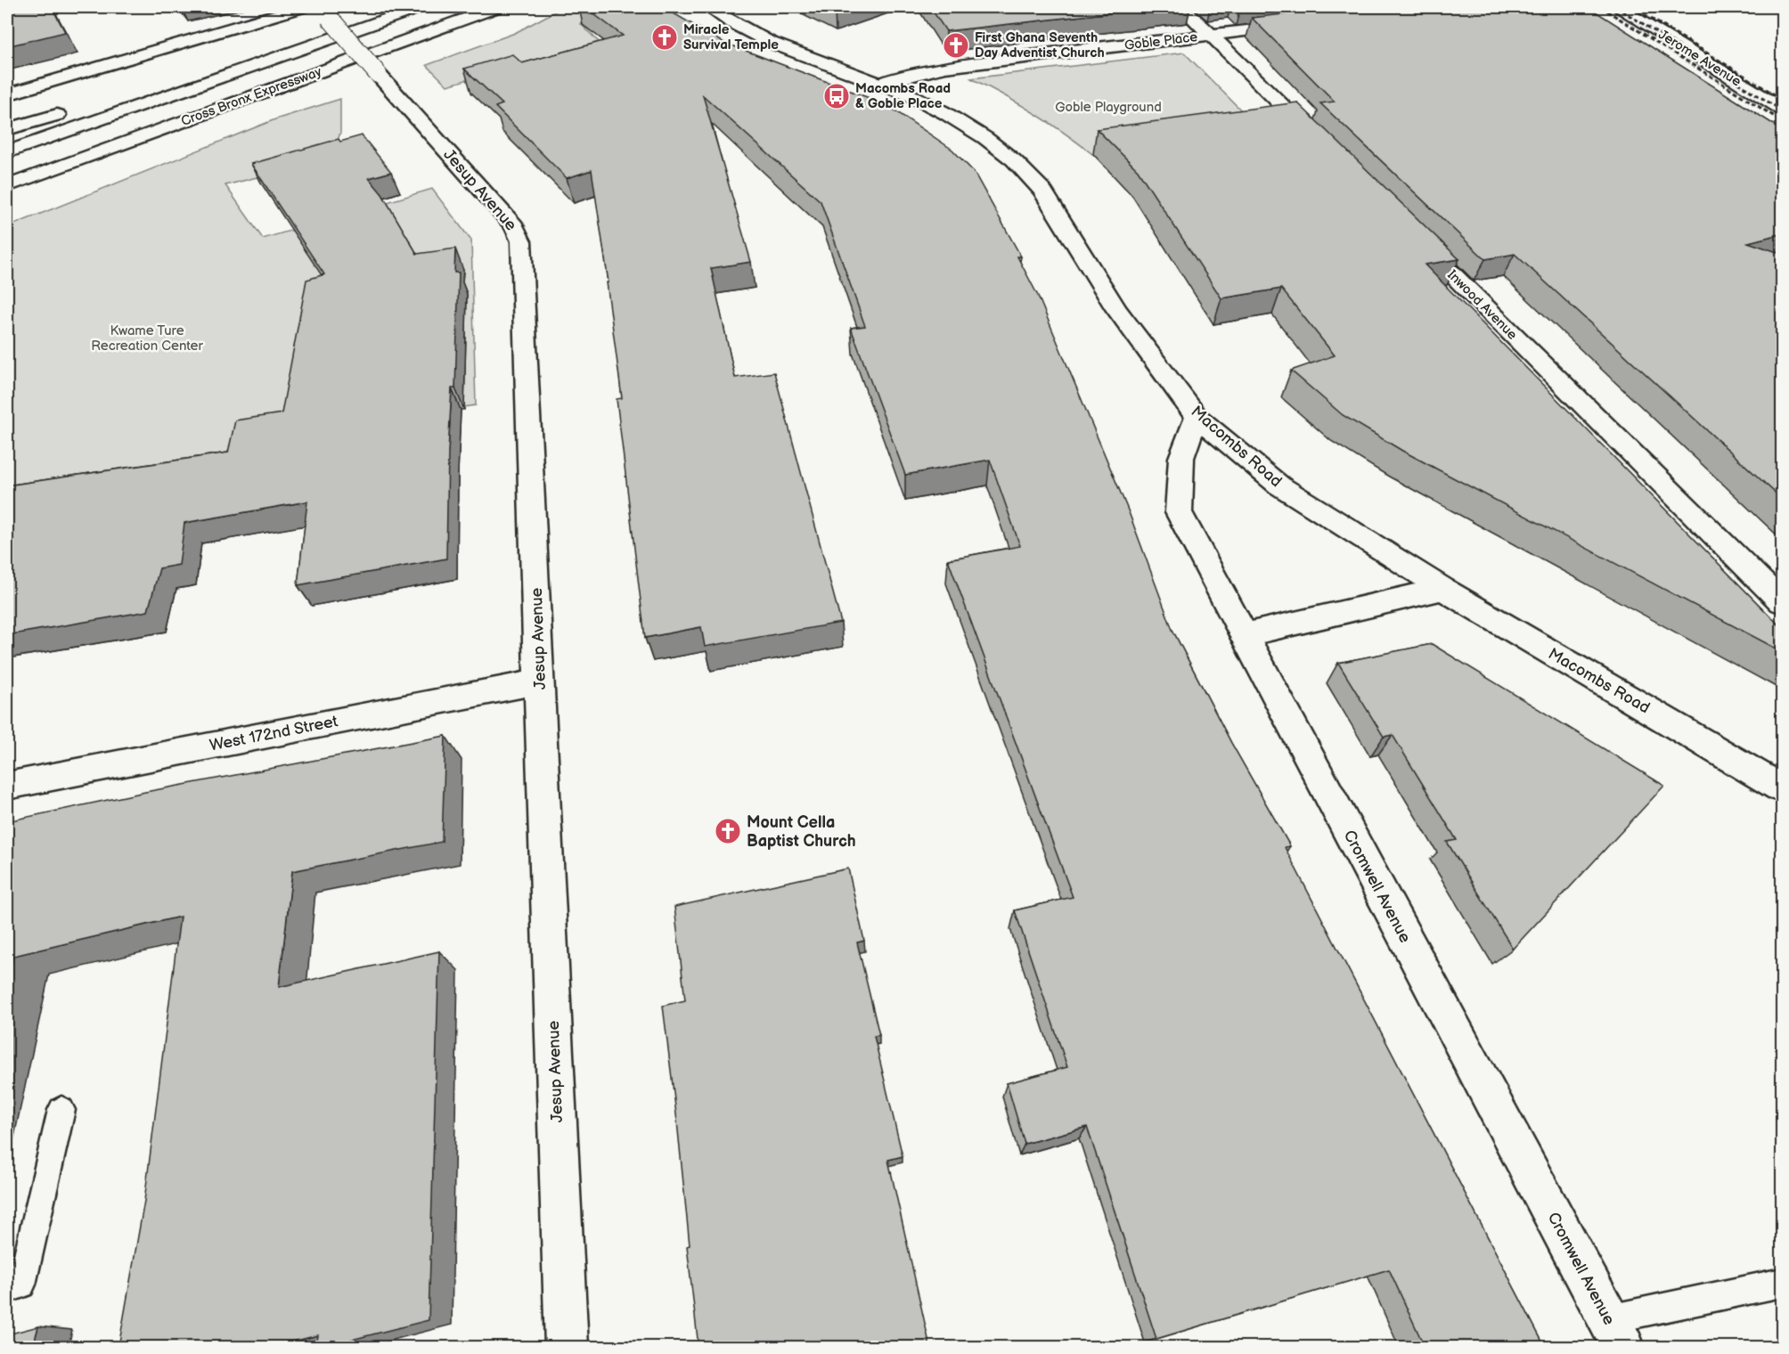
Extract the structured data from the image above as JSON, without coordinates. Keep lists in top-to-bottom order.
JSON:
{
  "streets": {
    "main road": [
      "Goble Place",
      "Jerome Avenue",
      "Cross Bronx Expressway",
      "Jesup Avenue",
      "Inwood Avenue",
      "Macombs Road",
      "West 172nd Street",
      "Cromwell Avenue"
    ]
  },
  "crossings": [
    ["Goble Place", "Macombs Road"],
    ["Jesup Avenue", "West 172nd Street"],
    ["Macombs Road", "Cromwell Avenue"]
  ],
  "parks": ["Goble Playground", "Kwame Ture Recreation Center"],
  "places": {
    "church": ["Miracle Survival Temple", "First Ghana Seventh Day Adventist Church", "Mount Cella Baptist Church"],
    "bus stop": ["Macombs Road & Goble Place"]
  }
}
